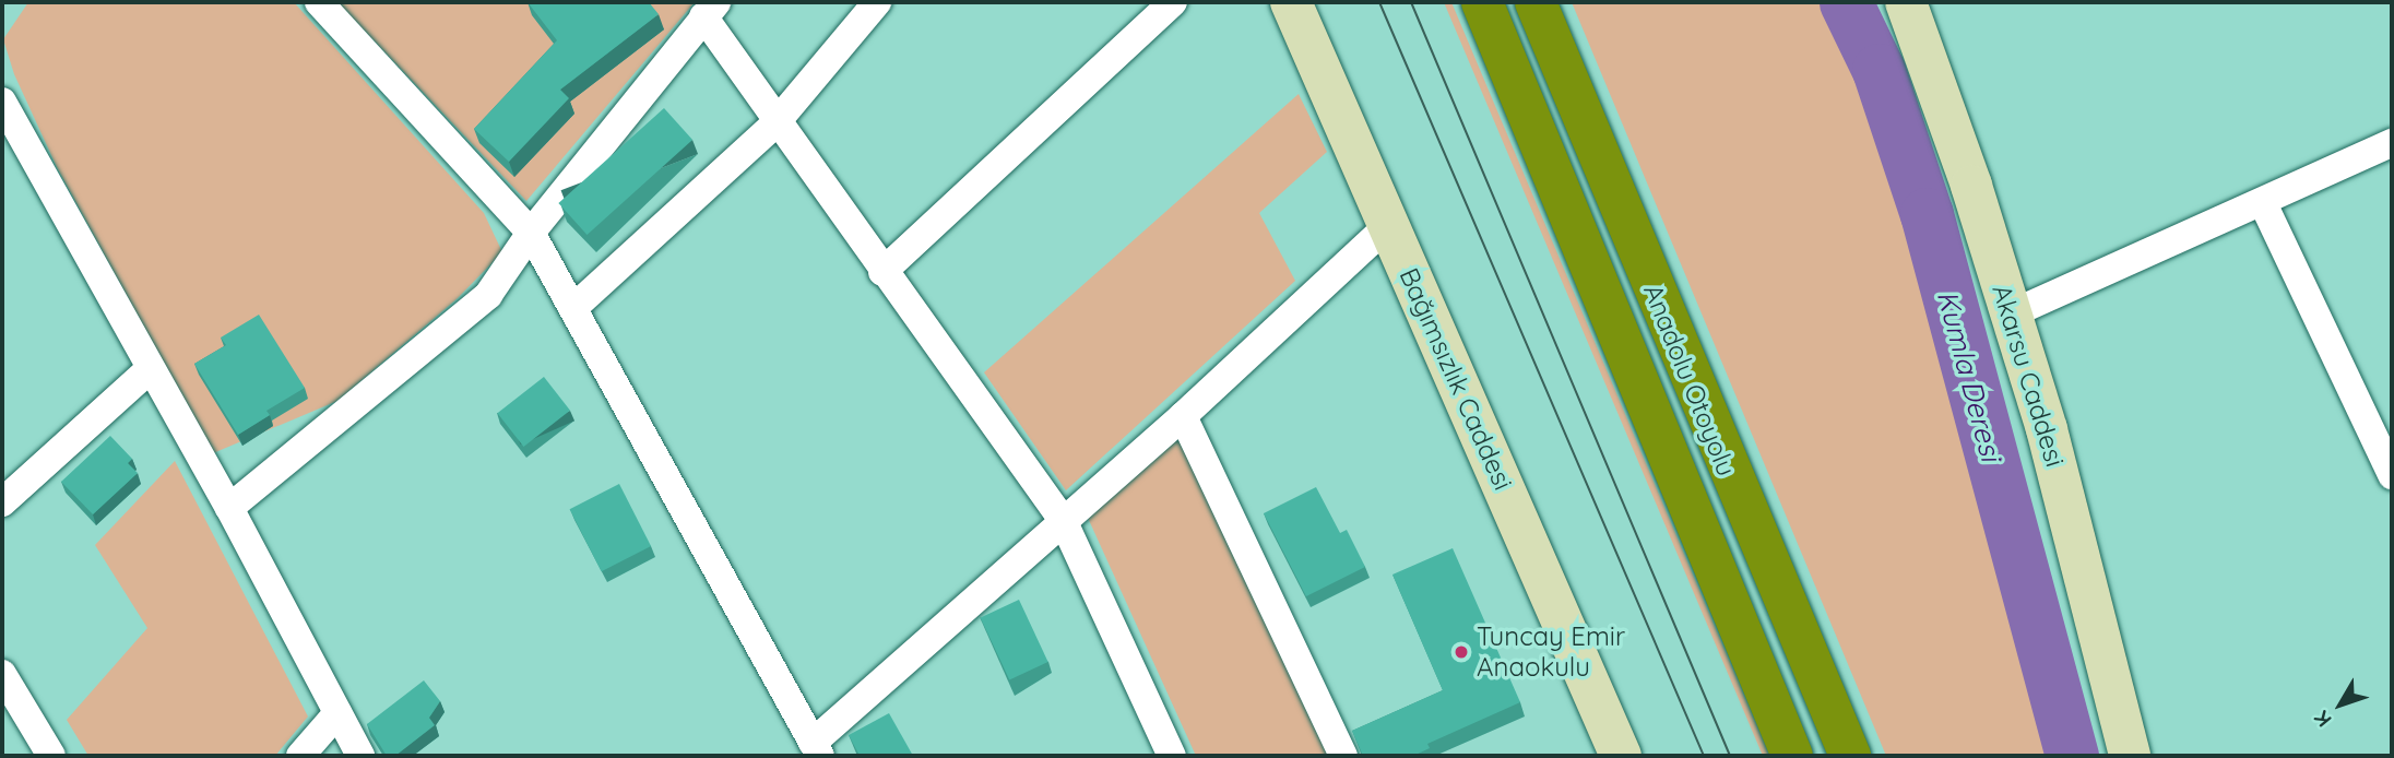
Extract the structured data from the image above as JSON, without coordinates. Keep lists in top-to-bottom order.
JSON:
{
  "streets": {
    "highway": ["Anadolu Otoyolu"],
    "main road": ["Akarsu Caddesi", "Bağımsızlık Caddesi"]
  },
  "water": ["Kumla Deresi"],
  "places": ["Tuncay Emir Anaokulu"],
  "north": "bottom left"
}
